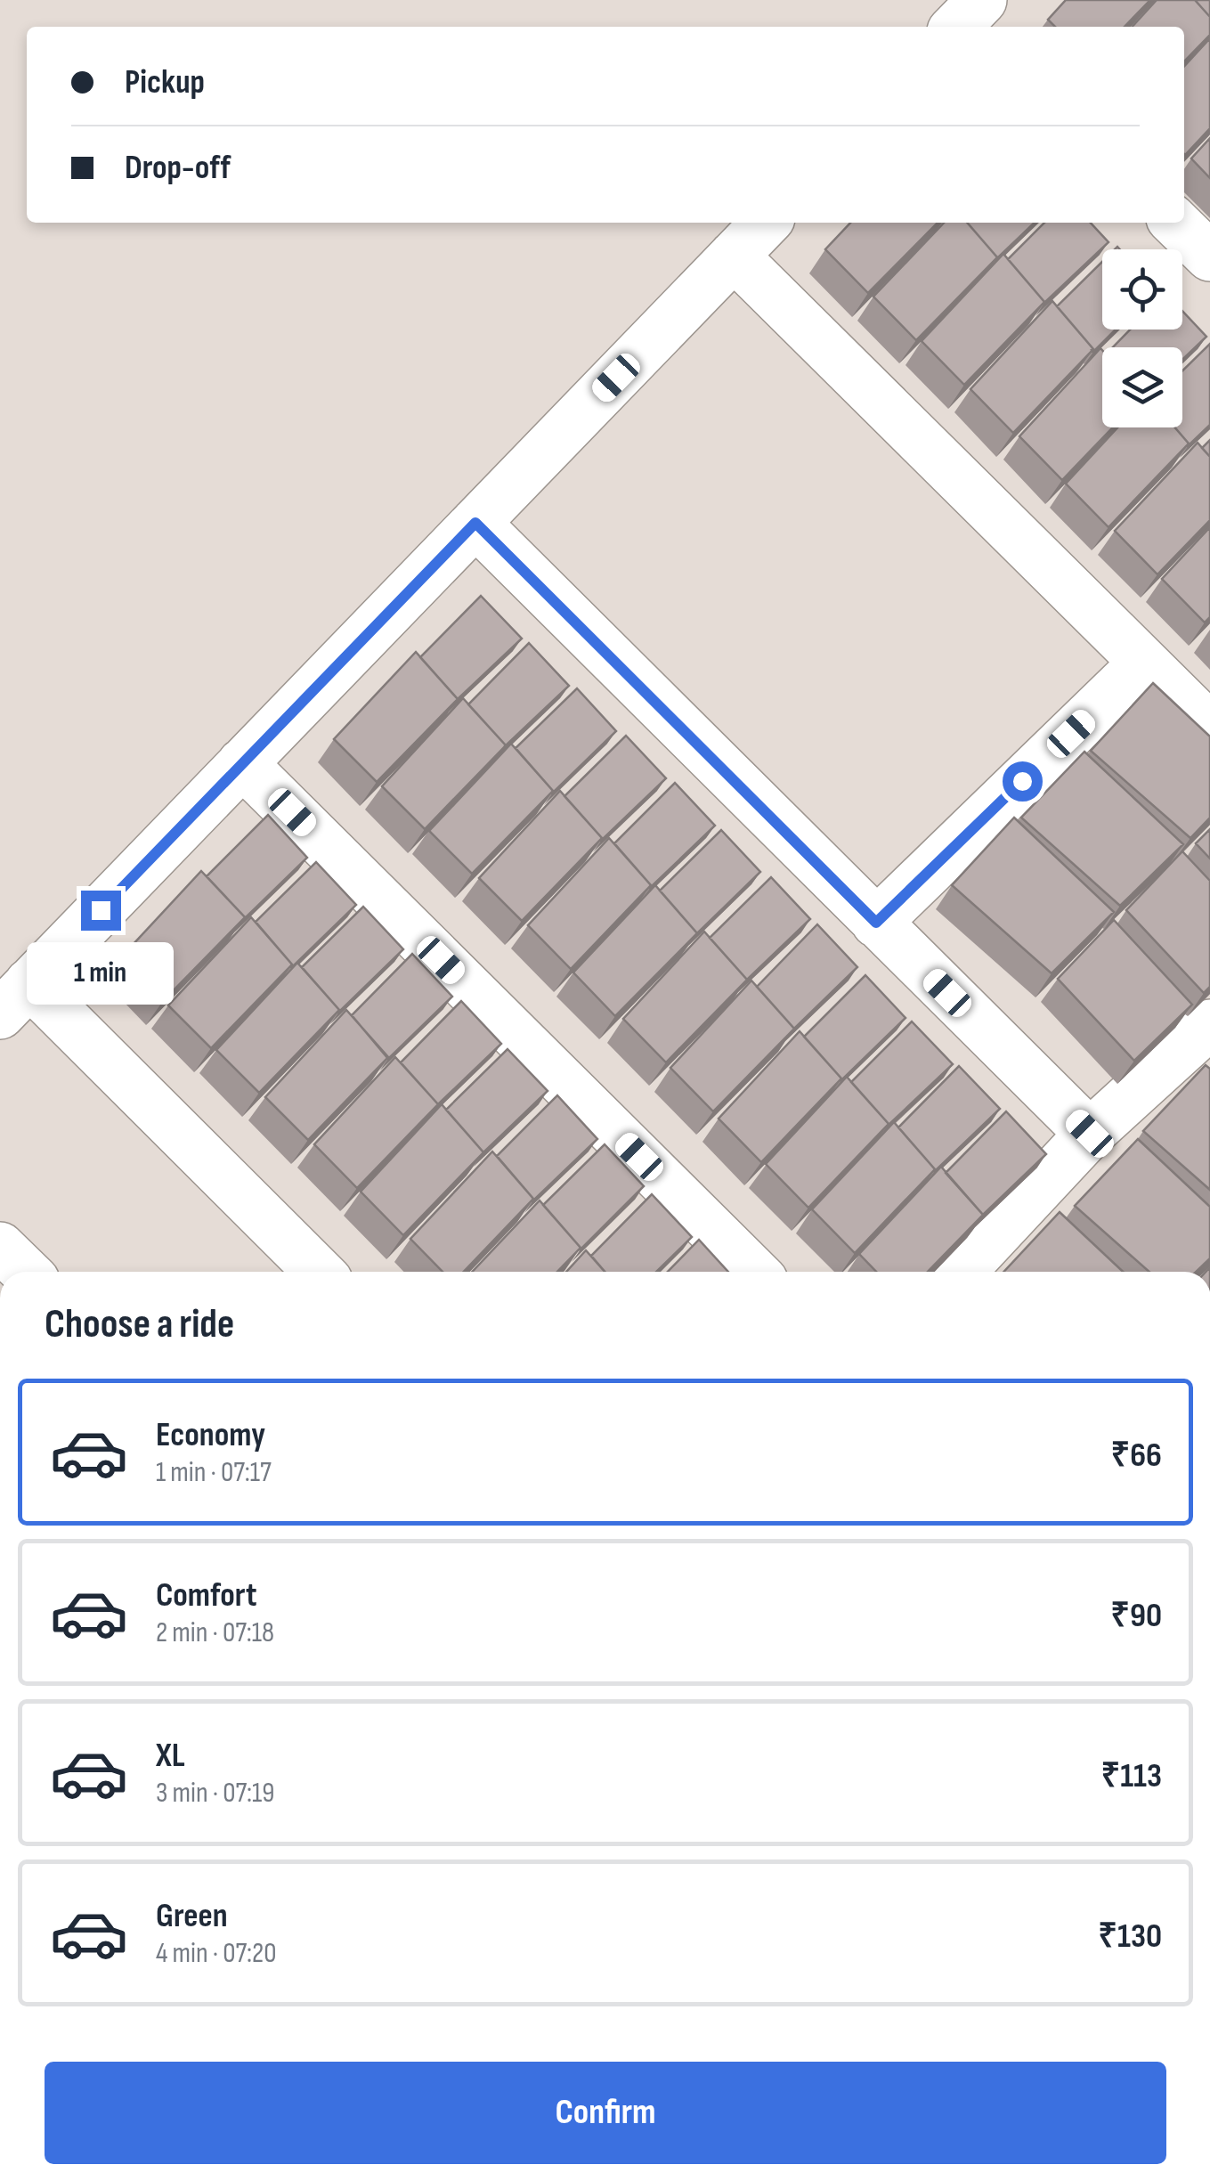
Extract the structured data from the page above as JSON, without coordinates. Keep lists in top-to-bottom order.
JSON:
{
  "page": {
    "banner": ["Pickup", "Drop-off"],
    "bubble": "1 min",
    "heading": "Choose a ride",
    "list": [
      {
        "name": "Economy",
        "note": "1 min · 07:17",
        "value": "₹66"
      },
      {
        "name": "Comfort",
        "note": "2 min · 07:18",
        "value": "₹90"
      },
      {
        "name": "XL",
        "note": "3 min · 07:19",
        "value": "₹113"
      },
      {
        "name": "Green",
        "note": "4 min · 07:20",
        "value": "₹130"
      }
    ],
    "buttons": "Confirm"
  }
}
